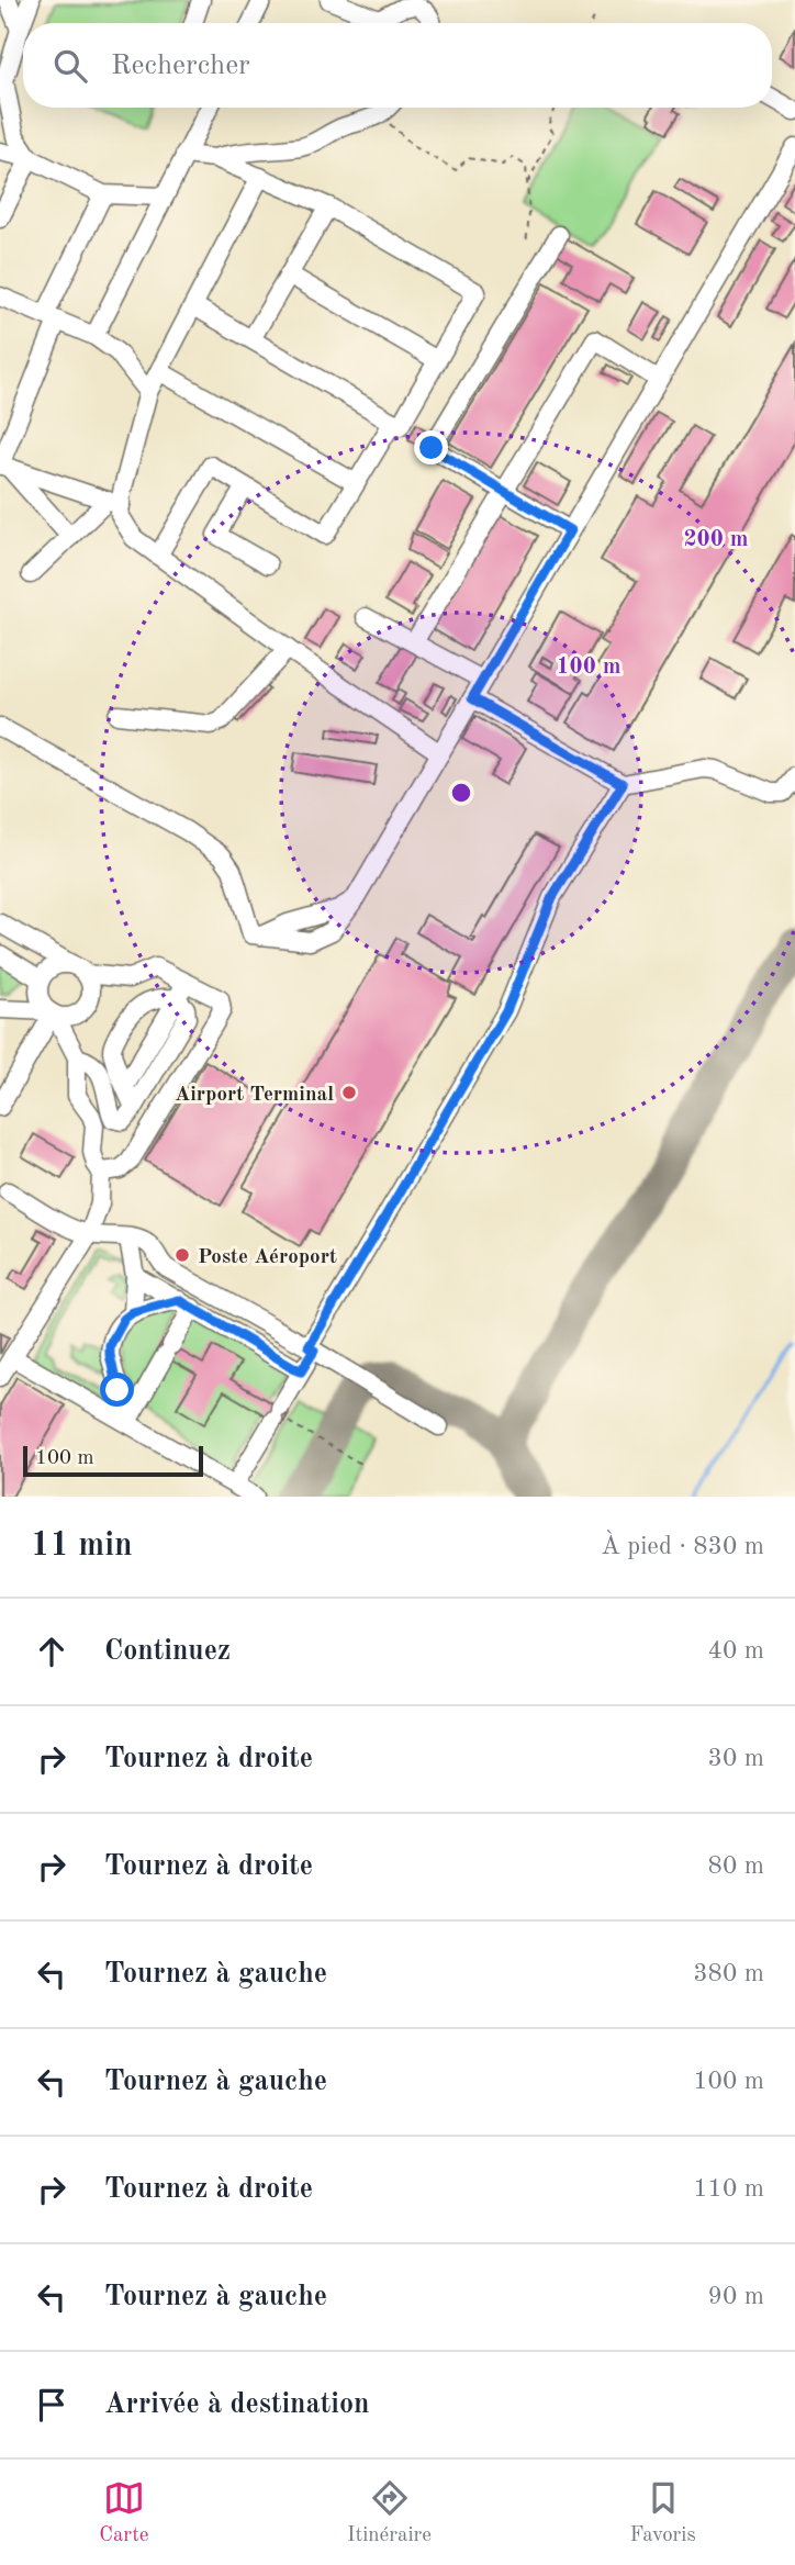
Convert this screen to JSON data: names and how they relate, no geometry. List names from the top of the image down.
{
  "places": ["Airport Terminal", "Poste Aéroport"],
  "scale_bar": "100 m",
  "page": {
    "search": "Rechercher",
    "scale": "100 m",
    "heading": ["11 min", "À pied · 830 m"],
    "list": [
      ["Continuez", "40 m"],
      ["Tournez à droite", "30 m"],
      ["Tournez à droite", "80 m"],
      ["Tournez à gauche", "380 m"],
      ["Tournez à gauche", "100 m"],
      ["Tournez à droite", "110 m"],
      ["Tournez à gauche", "90 m"],
      "Arrivée à destination"
    ],
    "nav": ["Carte", "Itinéraire", "Favoris"]
  },
  "rings": ["200 m", "100 m"]
}
